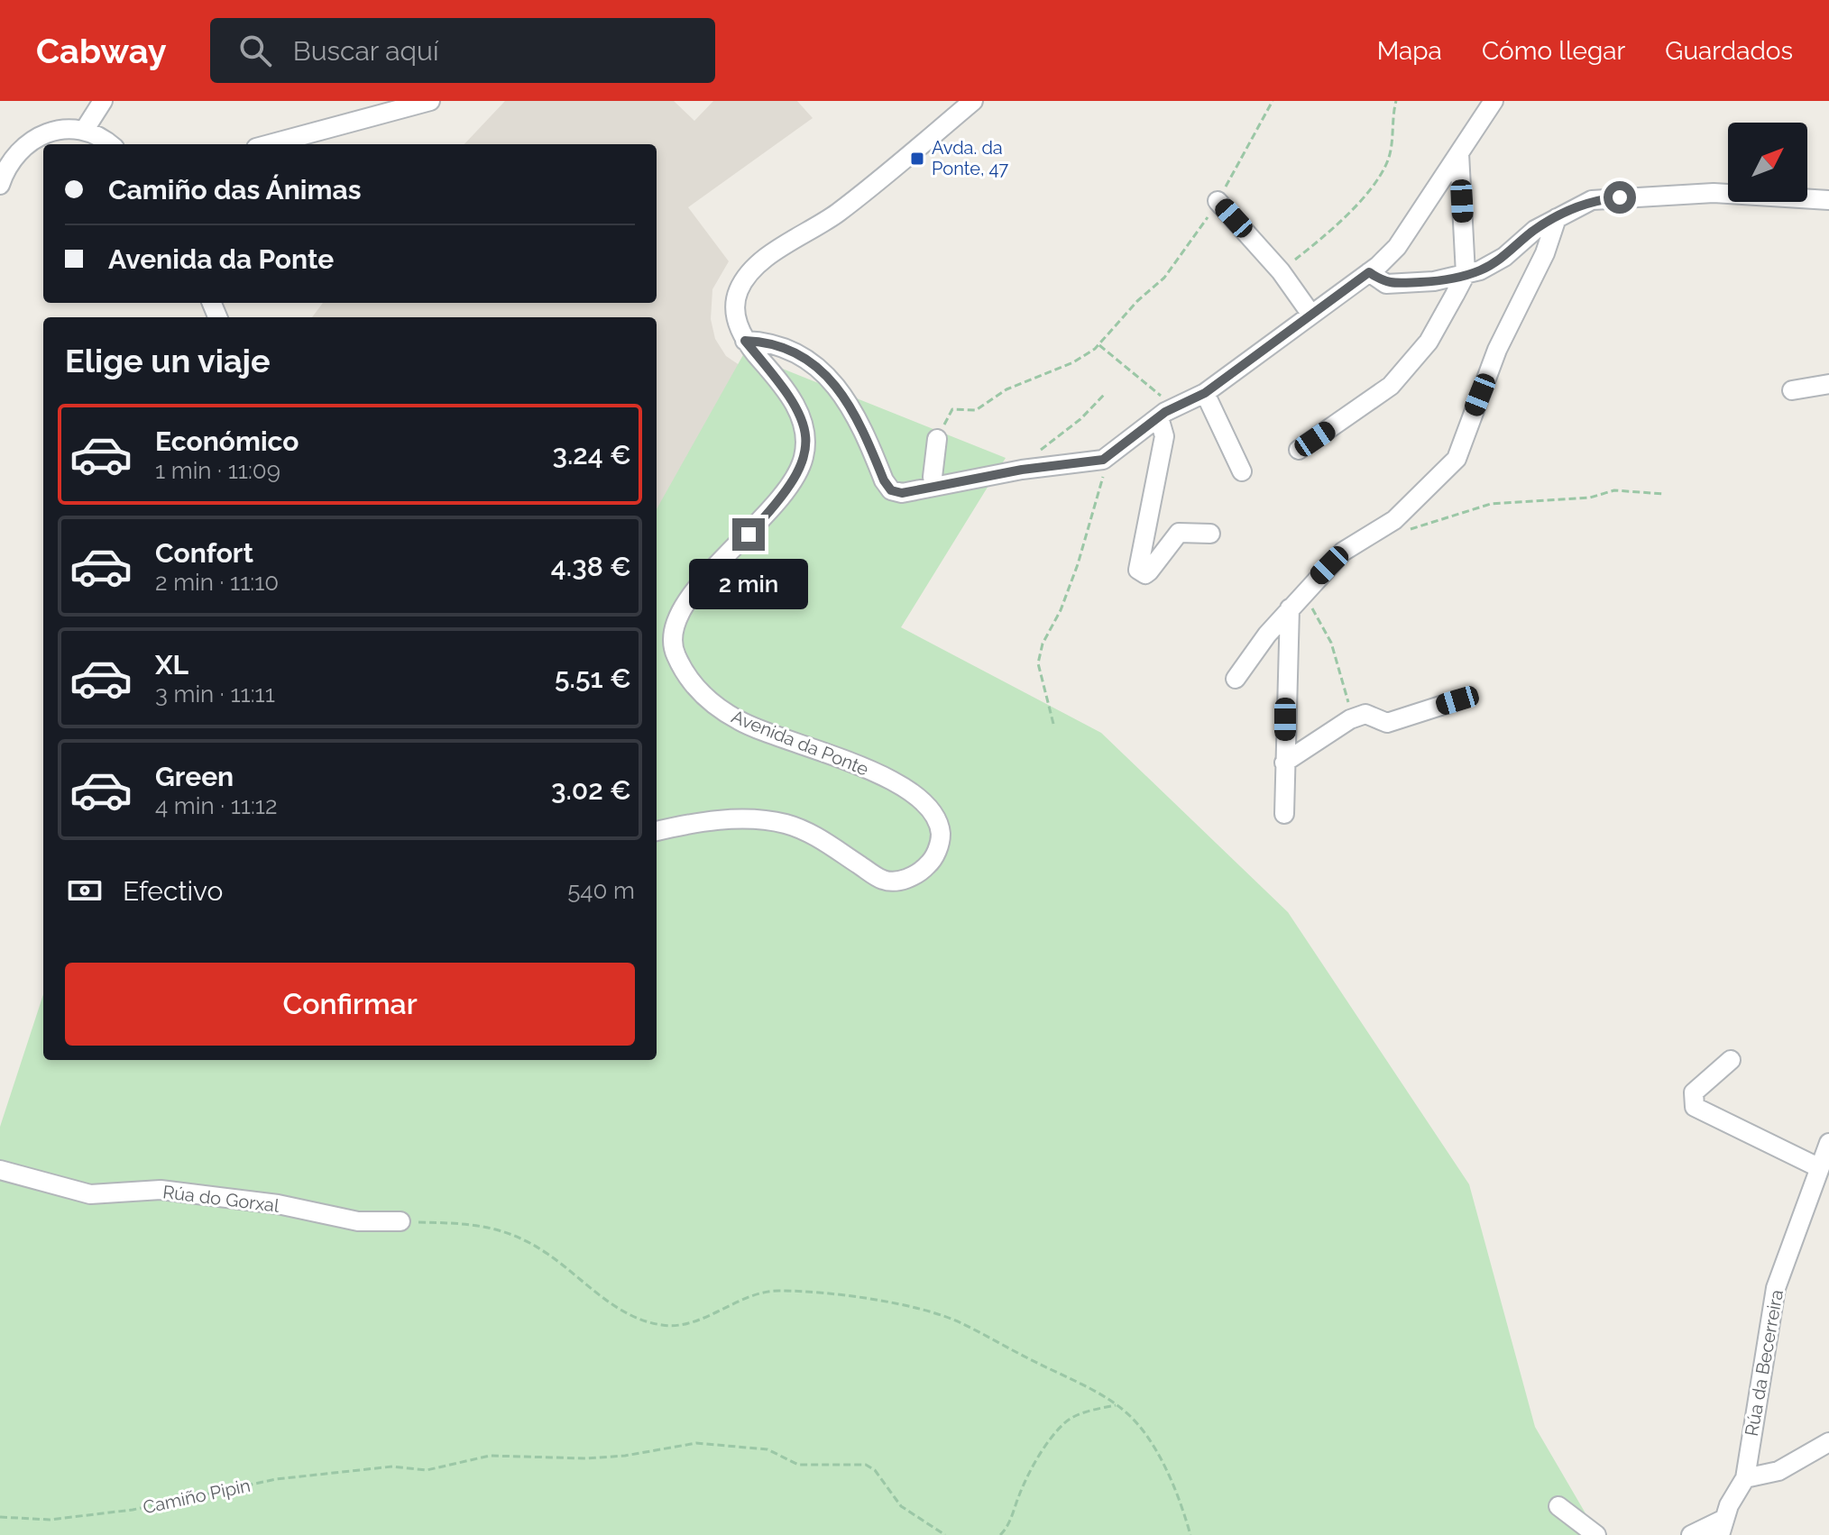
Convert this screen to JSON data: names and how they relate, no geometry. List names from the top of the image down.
{
  "streets": {
    "street": ["Avenida da Ponte", "Rúa do Gorxal", "Rúa da Becerreira"],
    "path": ["Camiño Pipin"]
  },
  "places": {
    "transit": ["Avda. da Ponte, 47"]
  },
  "north": "top right",
  "page": {
    "header": "Cabway",
    "search": "Buscar aquí",
    "nav": ["Mapa", "Cómo llegar", "Guardados"],
    "banner": ["Camiño das Ánimas", "Avenida da Ponte"],
    "heading": "Elige un viaje",
    "list": [
      {
        "name": "Económico",
        "note": "1 min · 11:09",
        "value": "3.24 €"
      },
      {
        "name": "Confort",
        "note": "2 min · 11:10",
        "value": "4.38 €"
      },
      {
        "name": "XL",
        "note": "3 min · 11:11",
        "value": "5.51 €"
      },
      {
        "name": "Green",
        "note": "4 min · 11:12",
        "value": "3.02 €"
      }
    ],
    "bubble": "2 min",
    "pay": ["Efectivo", "540 m"],
    "buttons": "Confirmar"
  }
}
